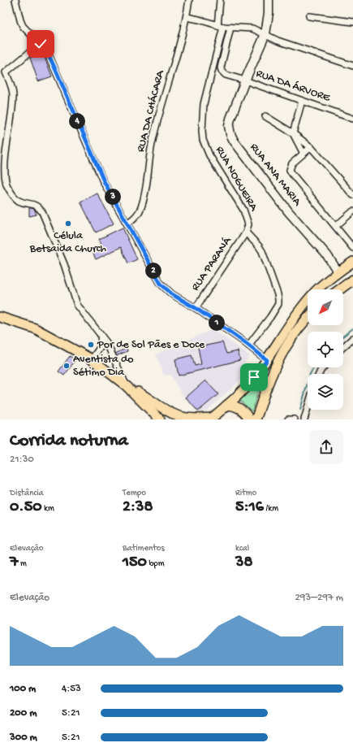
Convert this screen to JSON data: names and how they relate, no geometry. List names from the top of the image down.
{
  "streets": {
    "street": [
      "RUA DA ÁRVORE",
      "RUA DA CHÁCARA",
      "RUA ANA MARIA",
      "RUA NOGUEIRA",
      "RUA PARANÁ"
    ]
  },
  "crossings": [
    ["RUA DA ÁRVORE", "RUA ANA MARIA"],
    ["RUA NOGUEIRA", "RUA PARANÁ"]
  ],
  "places": ["Célula Betsaida Church", "Por de Sol Pães e Doce", "Aventista do Sétimo Dia"],
  "north": "bottom left",
  "page": {
    "pins": [
      "4",
      "3",
      "2",
      "1"
    ],
    "heading": ["Corrida noturna", "21:30"],
    "stats": [
      ["Distância", "0.50 km"],
      ["Tempo", "2:38"],
      ["Ritmo", "5:16 /km"],
      ["Elevação", "7 m"],
      ["Batimentos", "150 bpm"],
      ["kcal", "38"]
    ],
    "chart": ["Elevação", "293–297 m"],
    "list": [
      {
        "name": "100 m",
        "note": "4:53"
      },
      {
        "name": "200 m",
        "note": "5:21"
      },
      {
        "name": "300 m",
        "note": "5:21"
      }
    ]
  }
}
